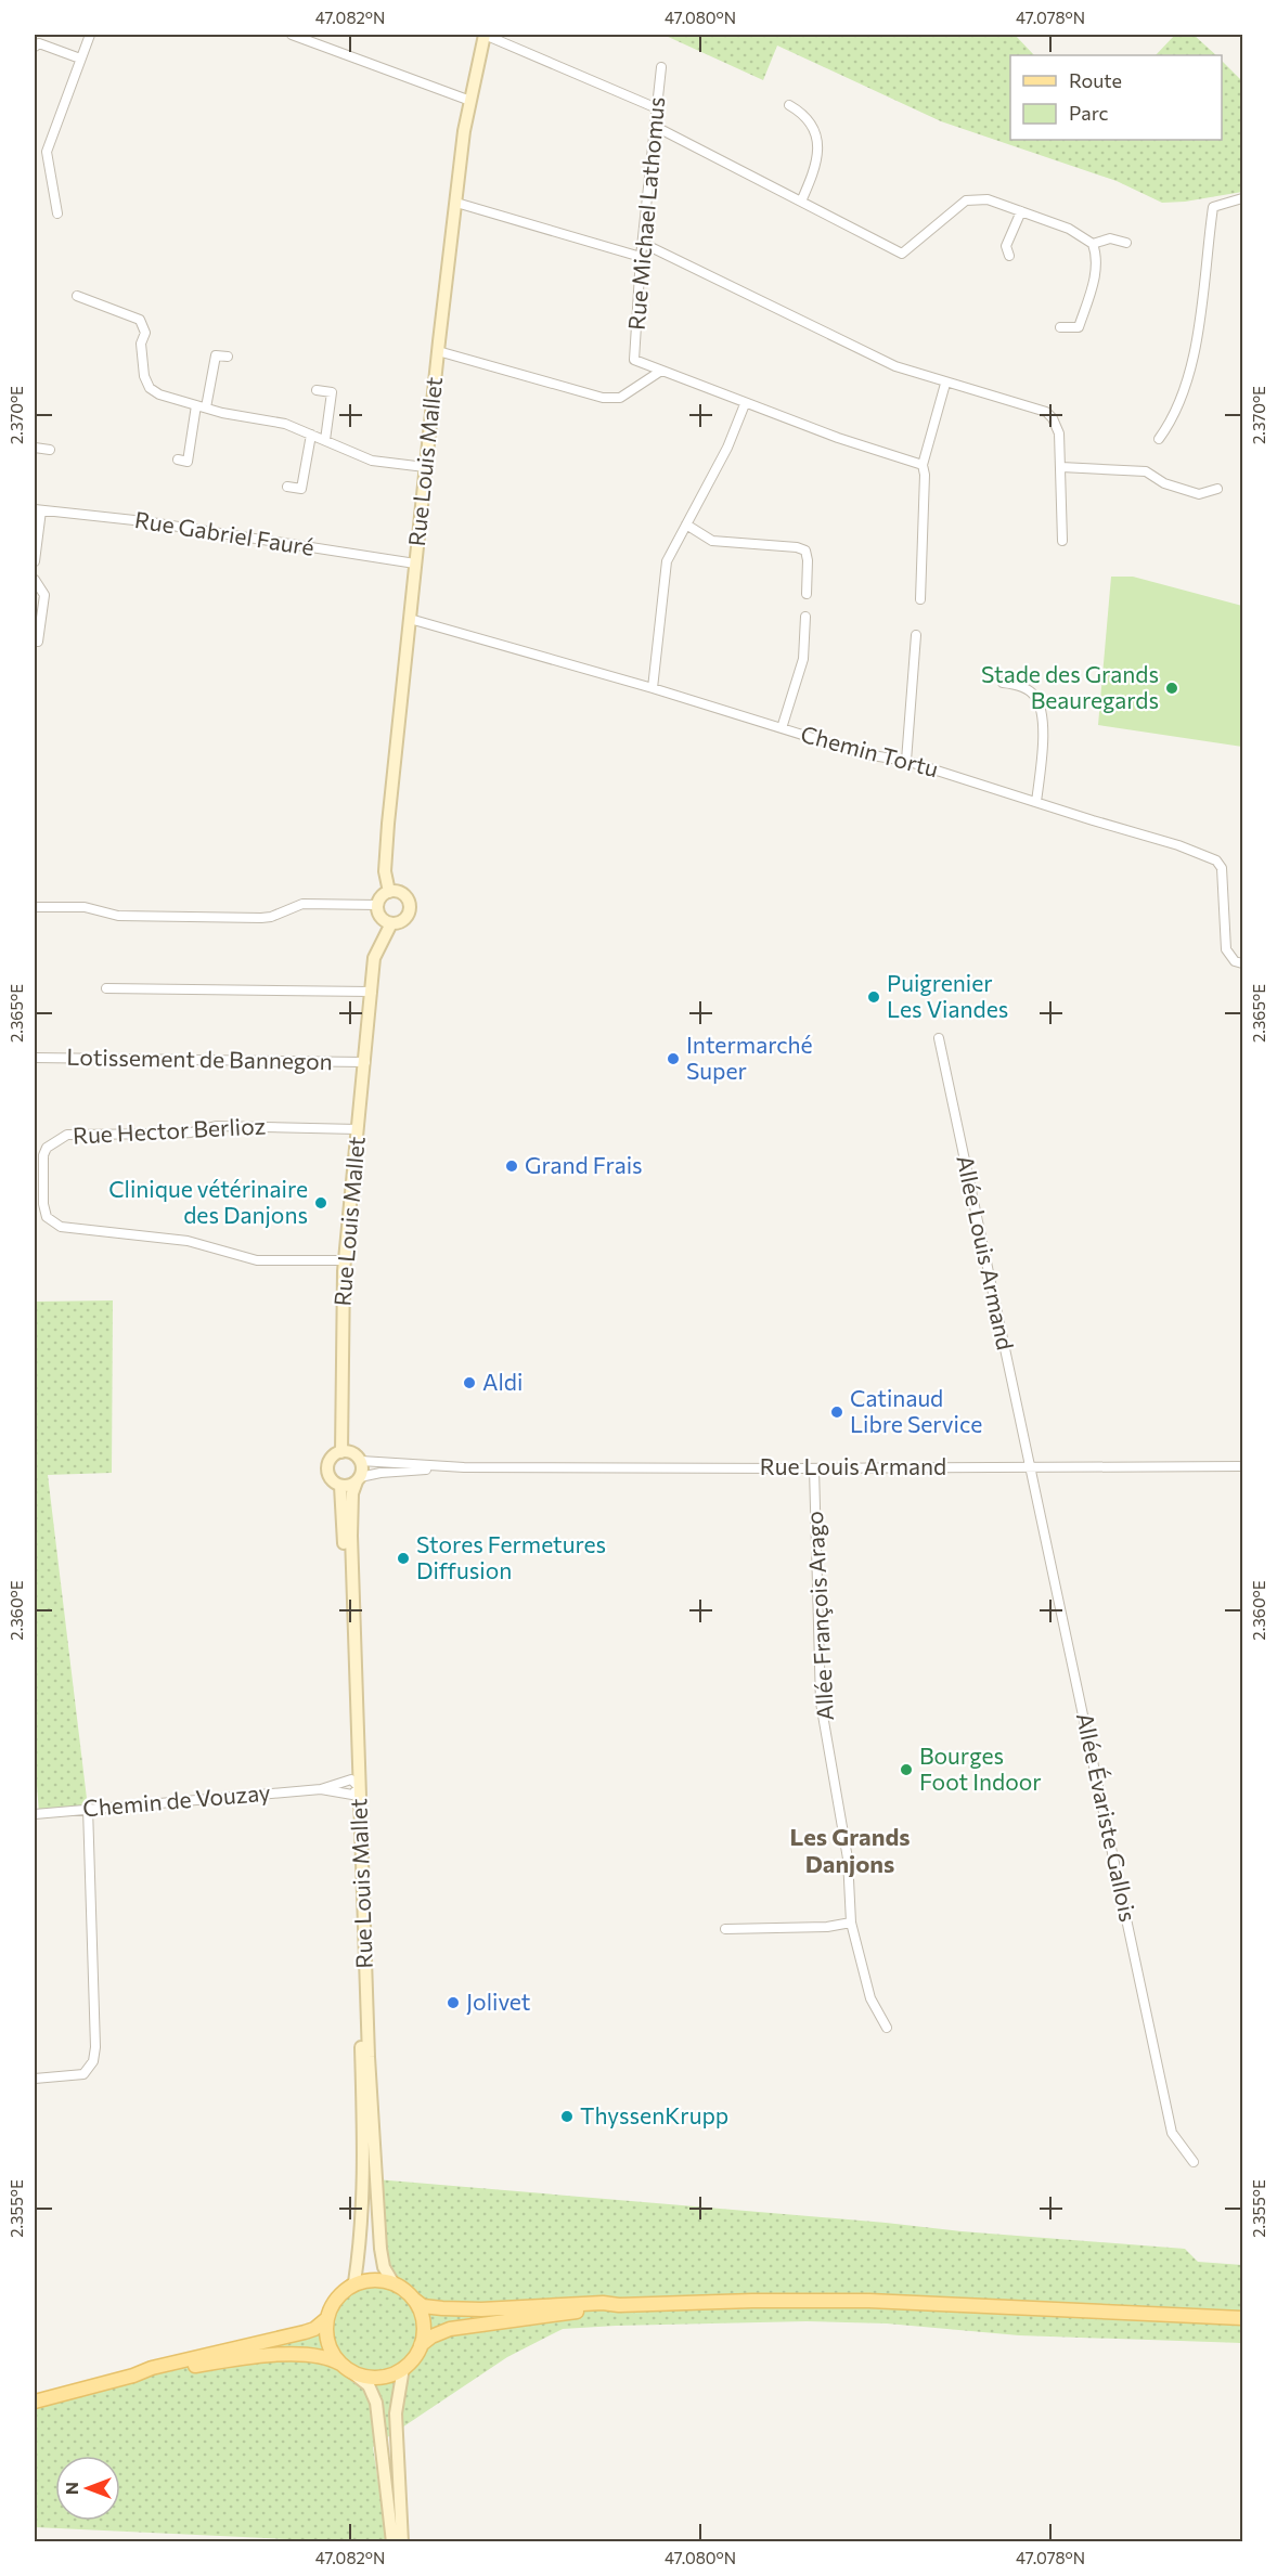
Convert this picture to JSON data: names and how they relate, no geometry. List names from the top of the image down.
{
  "streets": {
    "main road": ["Rue Louis Mallet"],
    "street": [
      "Rue Michael Lathomus",
      "Rue Gabriel Fauré",
      "Chemin Tortu",
      "Lotissement de Bannegon",
      "Rue Hector Berlioz",
      "Allée Louis Armand",
      "Rue Louis Armand",
      "Allée François Arago",
      "Chemin de Vouzay",
      "Allée Évariste Gallois"
    ]
  },
  "crossings": [
    ["Rue Louis Mallet", "Rue Gabriel Fauré"],
    ["Rue Louis Mallet", "Chemin Tortu"],
    ["Rue Louis Mallet", "Lotissement de Bannegon"],
    ["Rue Louis Mallet", "Rue Hector Berlioz"],
    ["Rue Louis Mallet", "Rue Louis Armand"],
    ["Rue Louis Mallet", "Chemin de Vouzay"],
    ["Allée Louis Armand", "Rue Louis Armand"],
    ["Allée Louis Armand", "Allée Évariste Gallois"],
    ["Rue Louis Armand", "Allée François Arago"],
    ["Rue Louis Armand", "Allée Évariste Gallois"]
  ],
  "districts": ["Les Grands Danjons"],
  "places": [
    "Stade des Grands Beauregards",
    "Puigrenier Les Viandes",
    "Intermarché Super",
    "Grand Frais",
    "Clinique vétérinaire des Danjons",
    "Aldi",
    "Catinaud Libre Service",
    "Stores Fermetures Diffusion",
    "Bourges Foot Indoor",
    "Jolivet",
    "ThyssenKrupp"
  ],
  "legend": ["Route", "Parc"],
  "north": "left",
  "coordinates": [
    "47.082°N",
    "47.080°N",
    "47.078°N",
    "2.370°E",
    "2.365°E",
    "2.360°E",
    "2.355°E"
  ]
}
